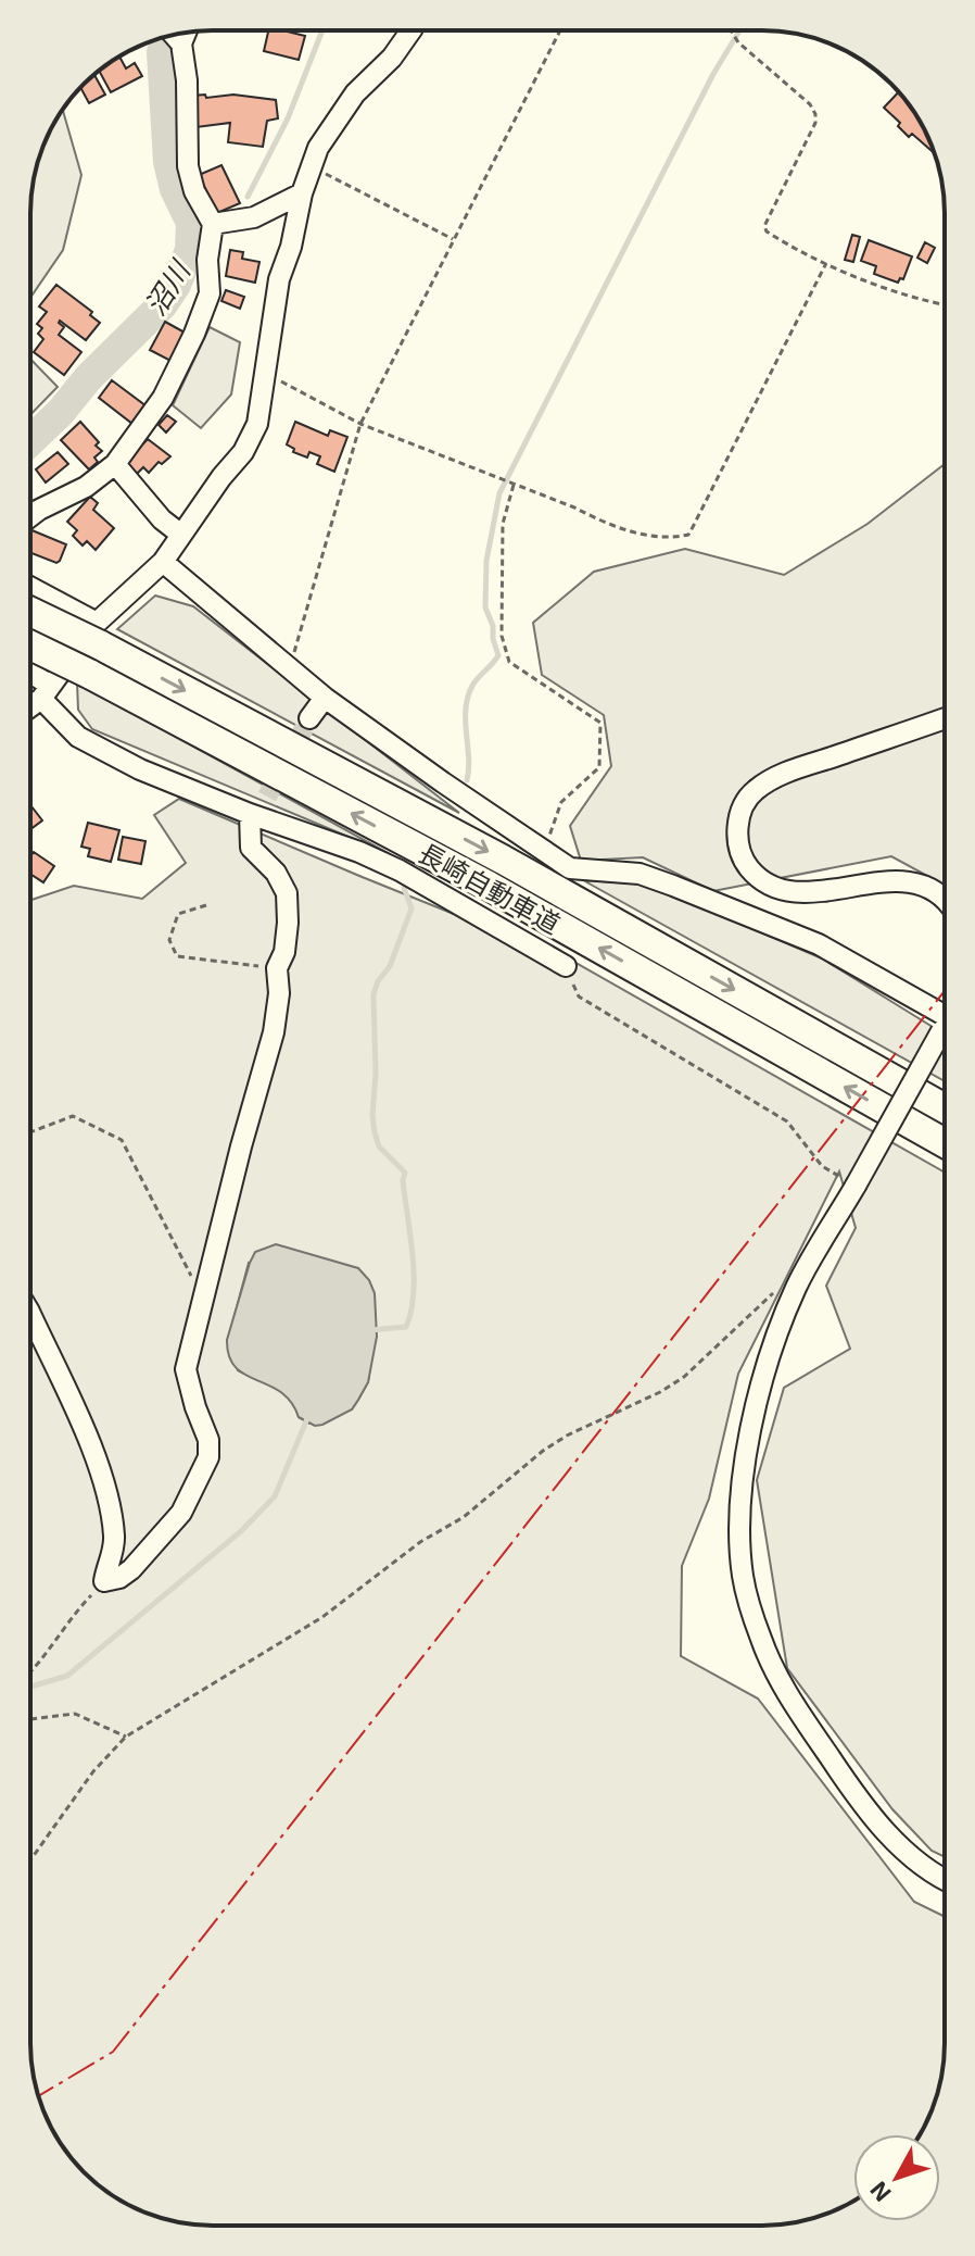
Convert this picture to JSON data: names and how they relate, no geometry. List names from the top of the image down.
{
  "streets": {
    "highway": ["長崎自動車道"]
  },
  "water": ["沼川"],
  "north": "bottom left"
}
